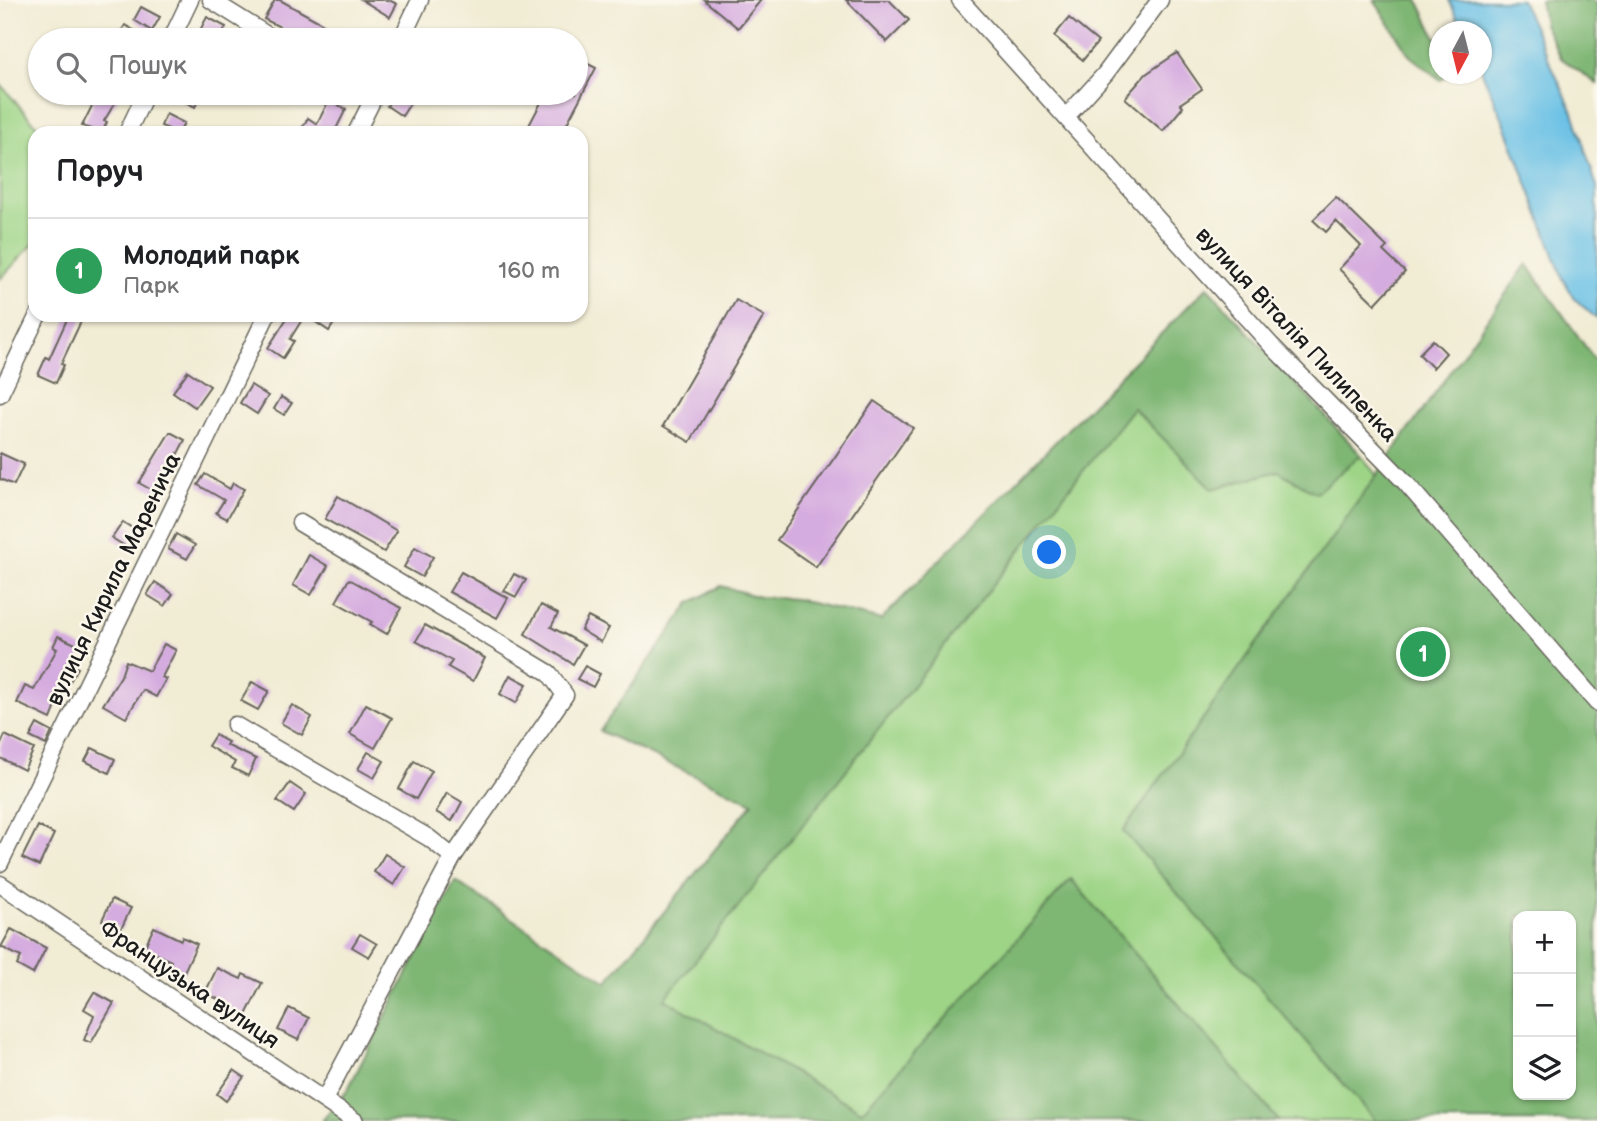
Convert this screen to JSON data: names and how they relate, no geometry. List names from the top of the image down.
{
  "streets": {
    "street": ["вулиця Віталія Пилипенка", "вулиця Кирила Маренича", "Французька вулиця"]
  },
  "north": "bottom",
  "page": {
    "search": "Пошук",
    "heading": "Поруч",
    "list": [
      {
        "mark": "1",
        "name": "Молодий парк",
        "note": "Парк",
        "value": "160 m"
      }
    ],
    "pins": "1",
    "map_buttons": ["+", "−"]
  }
}
